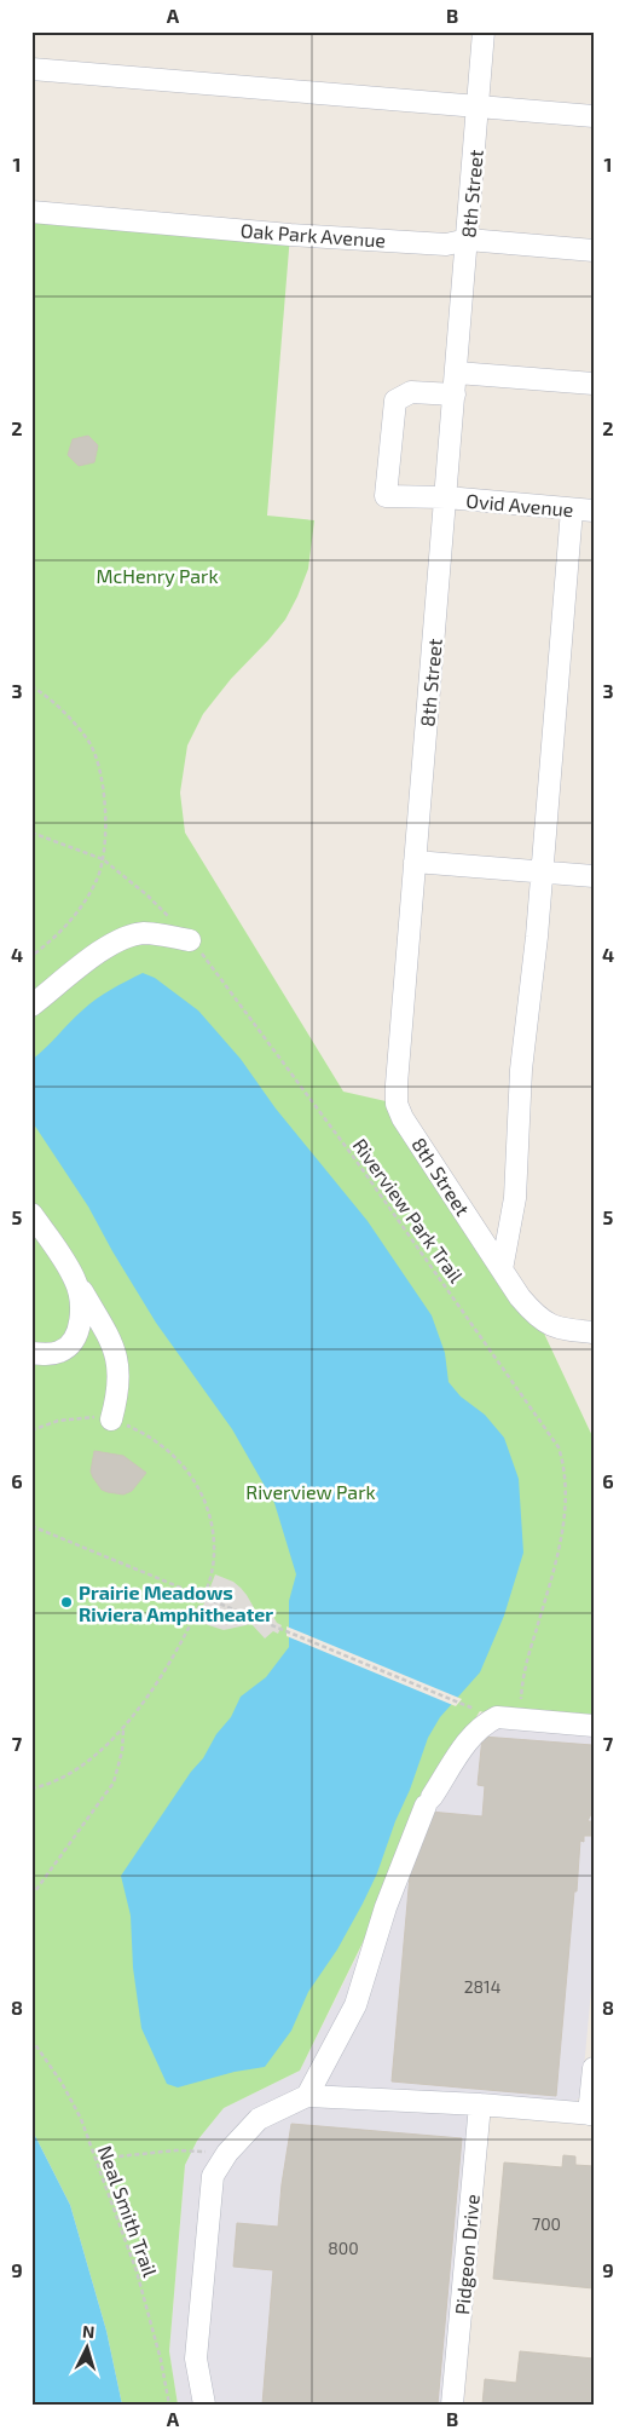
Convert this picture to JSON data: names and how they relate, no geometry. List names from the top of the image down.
{
  "streets": {
    "street": [
      "8th Street",
      "Oak Park Avenue",
      "Ovid Avenue",
      "Pidgeon Drive"
    ],
    "path": ["Riverview Park Trail", "Neal Smith Trail"]
  },
  "crossings": [
    ["8th Street", "Oak Park Avenue"],
    ["8th Street", "Ovid Avenue"]
  ],
  "parks": ["McHenry Park", "Riverview Park"],
  "places": ["Prairie Meadows Riviera Amphitheater"],
  "house_numbers": ["2814", "700", "800"],
  "north": "top",
  "grid": {
    "columns": ["A", "B"],
    "rows": [
      "1",
      "2",
      "3",
      "4",
      "5",
      "6",
      "7",
      "8",
      "9"
    ]
  }
}
